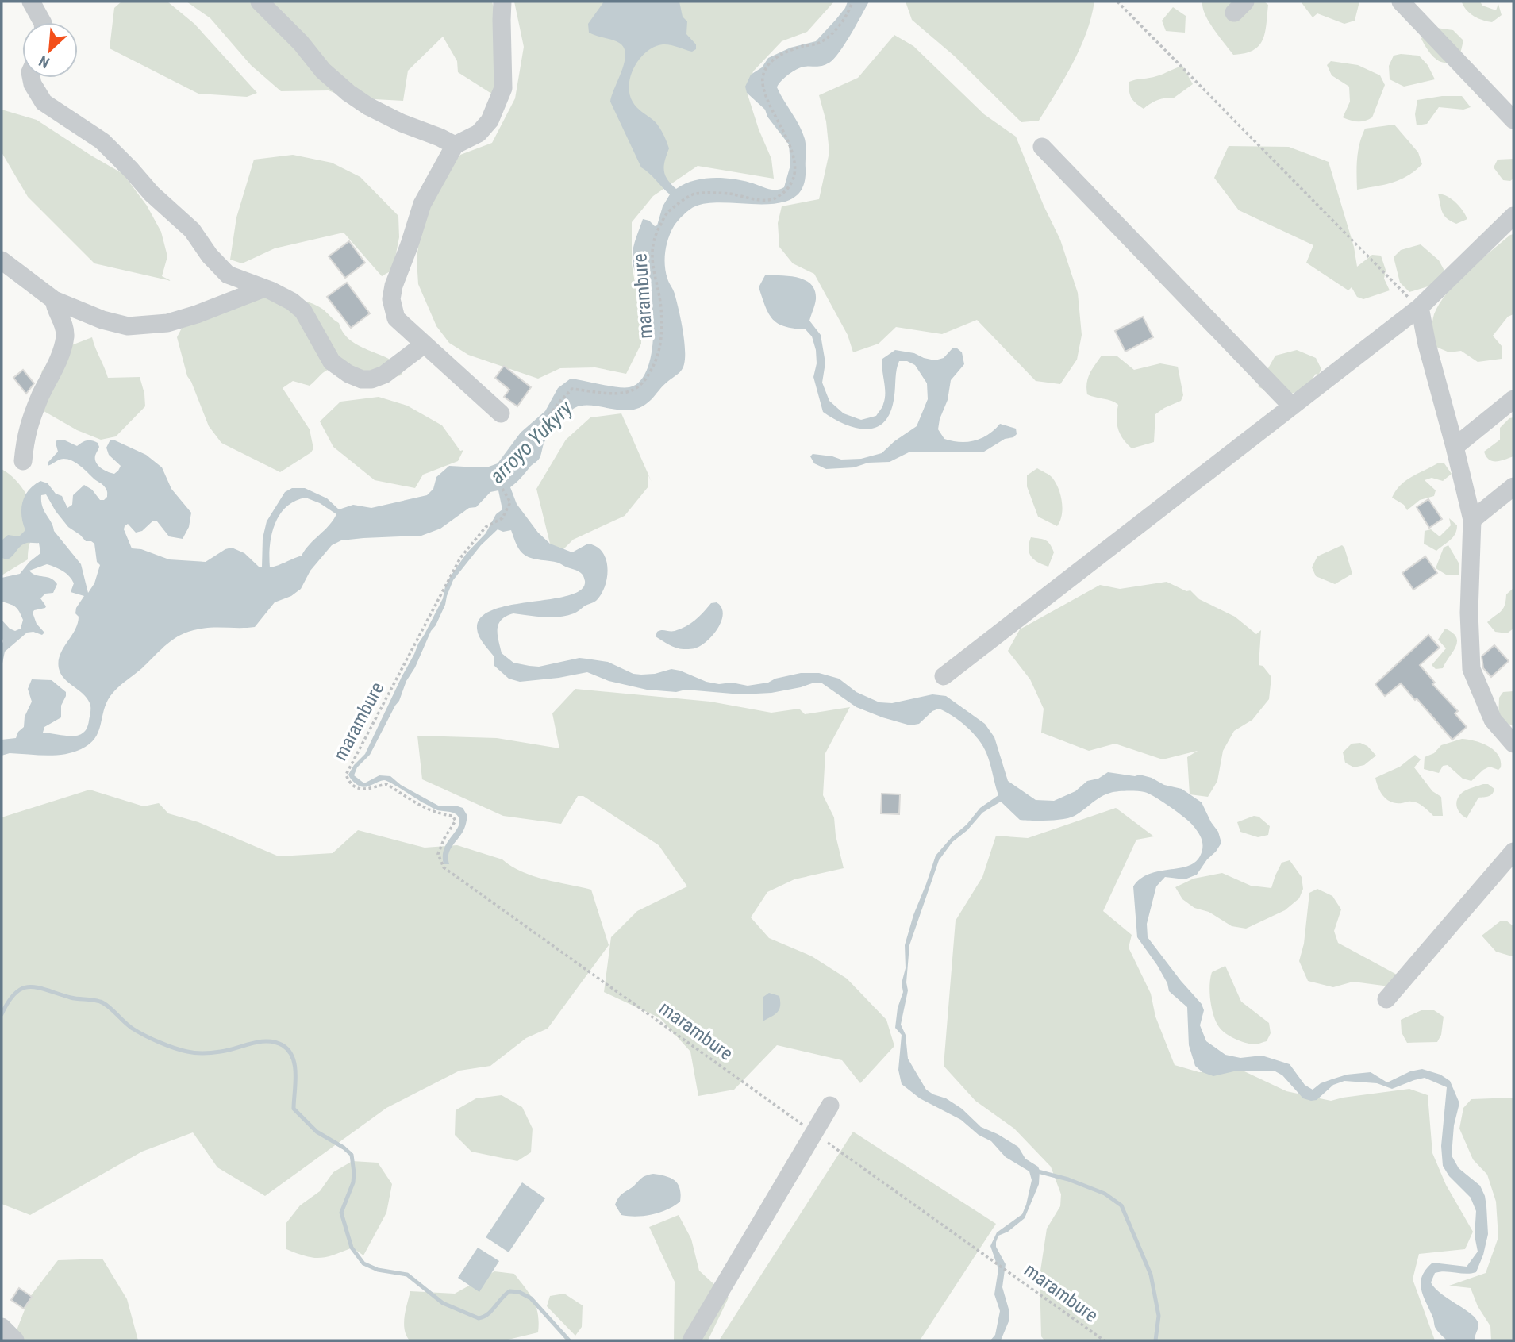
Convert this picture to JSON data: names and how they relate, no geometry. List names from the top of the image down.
{
  "streets": {
    "path": ["marambure"]
  },
  "water": ["arroyo Yukyry"],
  "north": "bottom left"
}
